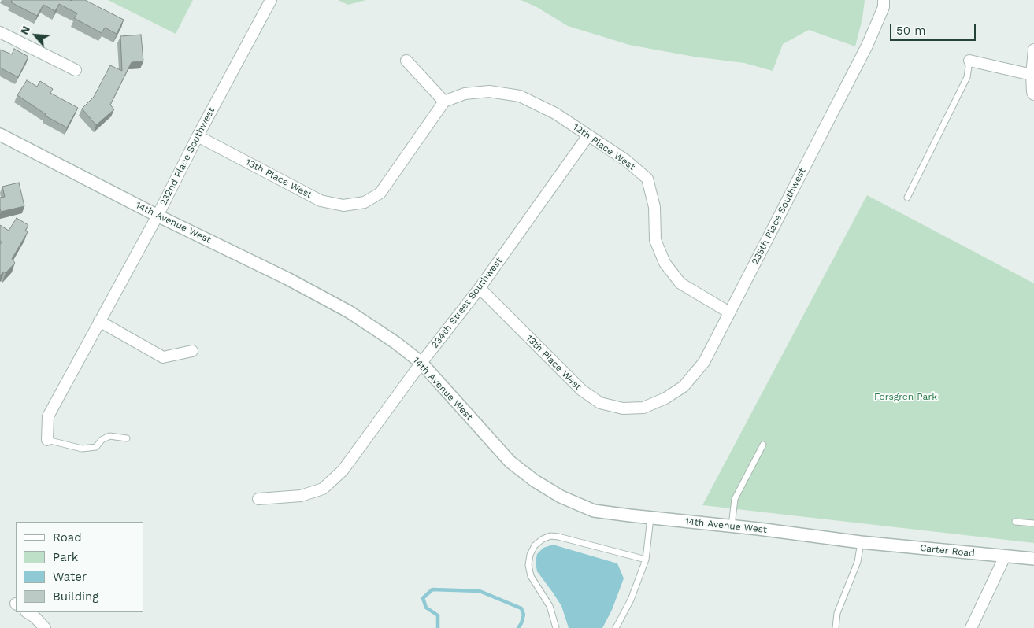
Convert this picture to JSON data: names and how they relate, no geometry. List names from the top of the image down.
{
  "streets": {
    "street": [
      "12th Place West",
      "232nd Place Southwest",
      "13th Place West",
      "235th Place Southwest",
      "14th Avenue West",
      "234th Street Southwest",
      "Carter Road"
    ]
  },
  "crossings": [
    ["12th Place West", "13th Place West"],
    ["12th Place West", "235th Place Southwest"],
    ["12th Place West", "234th Street Southwest"],
    ["232nd Place Southwest", "13th Place West"],
    ["232nd Place Southwest", "14th Avenue West"],
    ["13th Place West", "235th Place Southwest"],
    ["13th Place West", "234th Street Southwest"],
    ["14th Avenue West", "234th Street Southwest"],
    ["14th Avenue West", "Carter Road"]
  ],
  "parks": ["Forsgren Park"],
  "legend": [
    "Road",
    "Park",
    "Water",
    "Building"
  ],
  "scale_bar": "50 m",
  "north": "top left"
}
